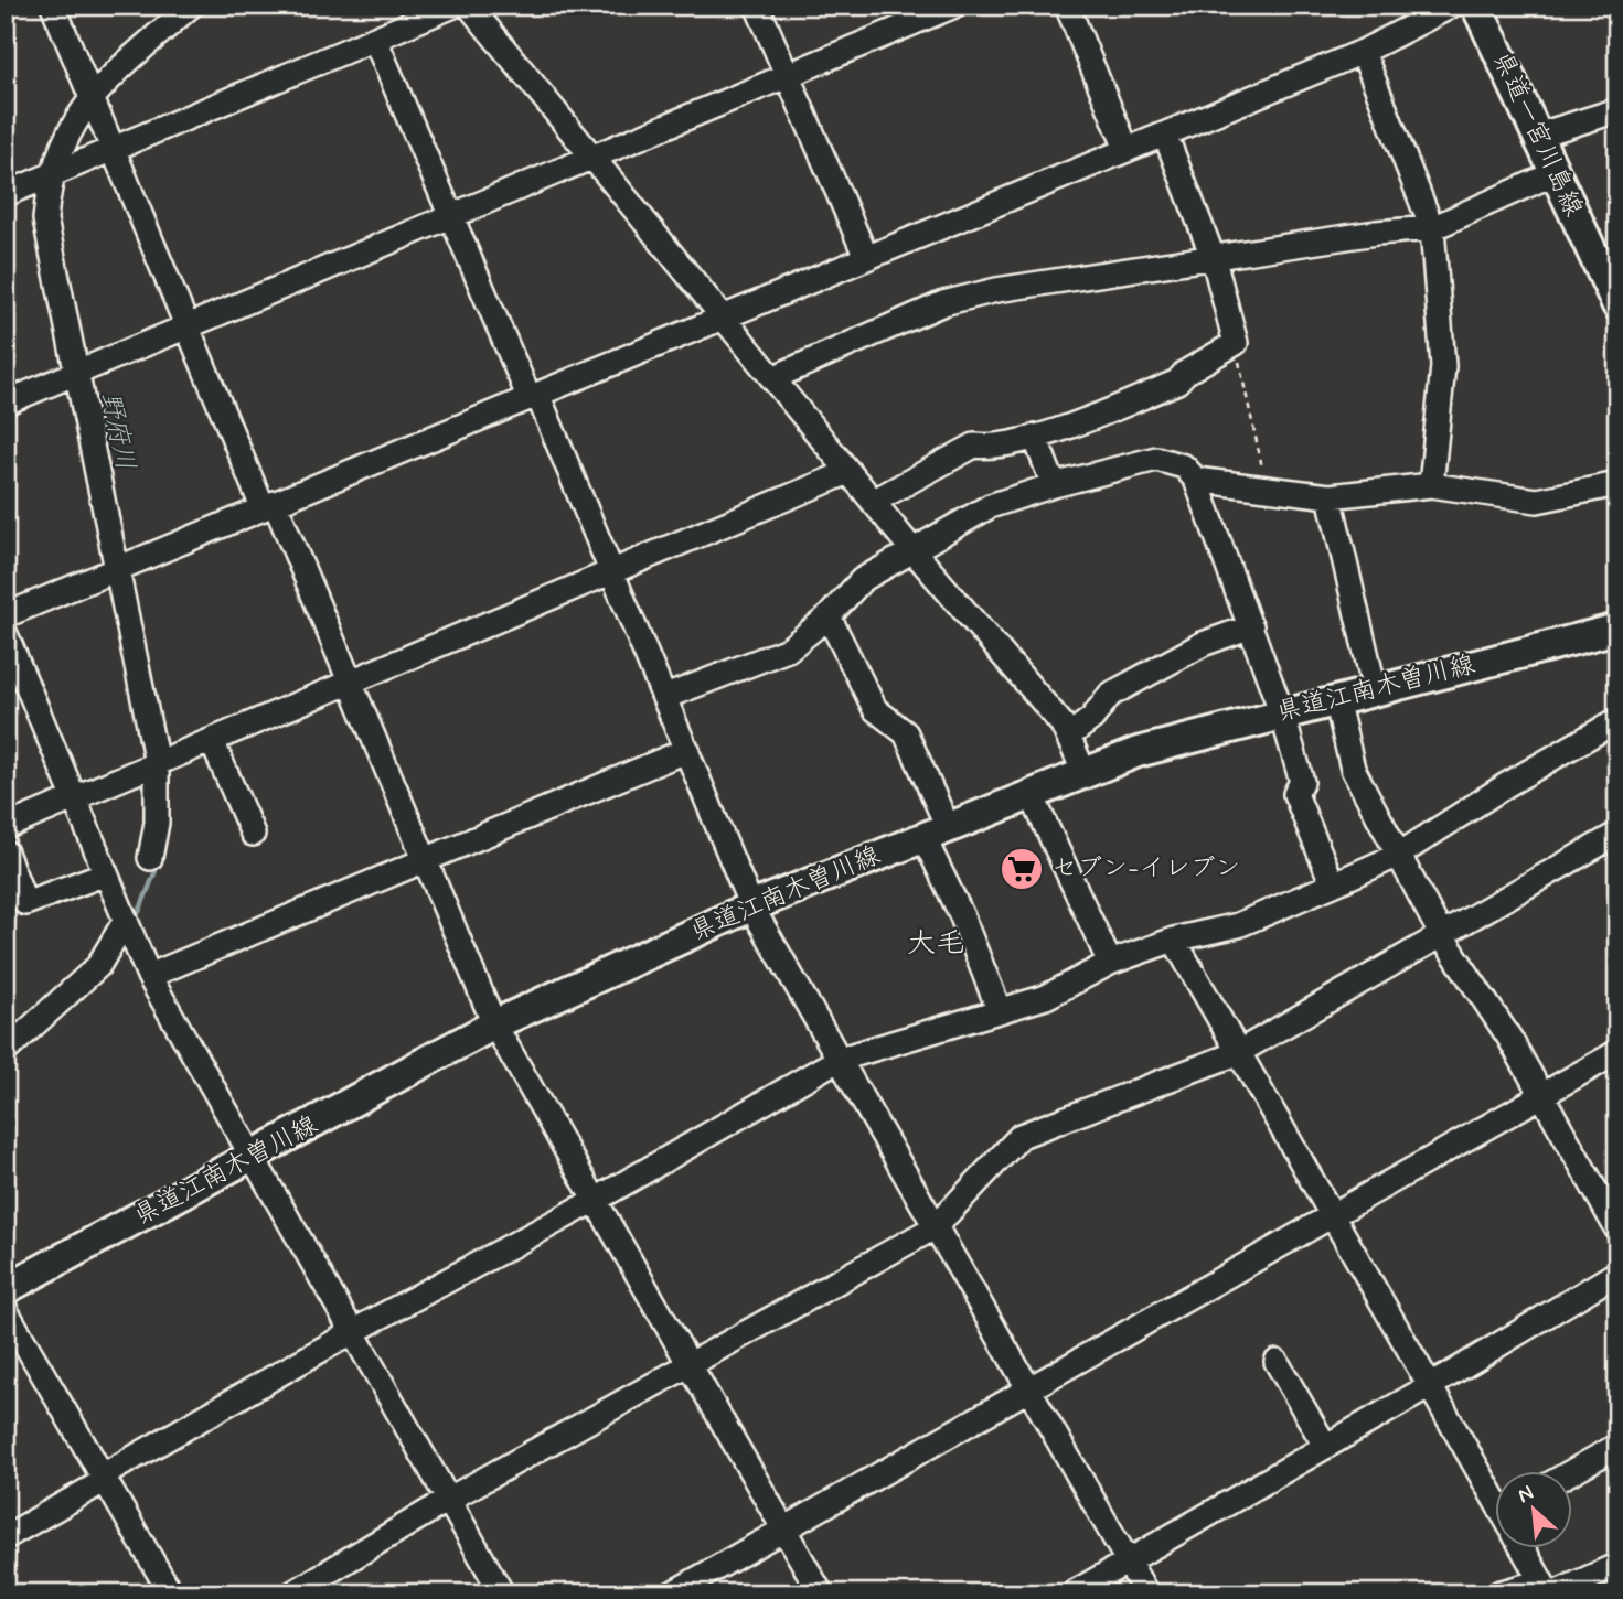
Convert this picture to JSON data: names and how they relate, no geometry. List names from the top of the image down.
{
  "streets": {
    "main road": ["県道一宮川島線", "県道江南木曽川線"]
  },
  "districts": ["大毛"],
  "water": ["野府川"],
  "places": {
    "supermarket": ["セブン-イレブン"]
  },
  "north": "top left"
}
